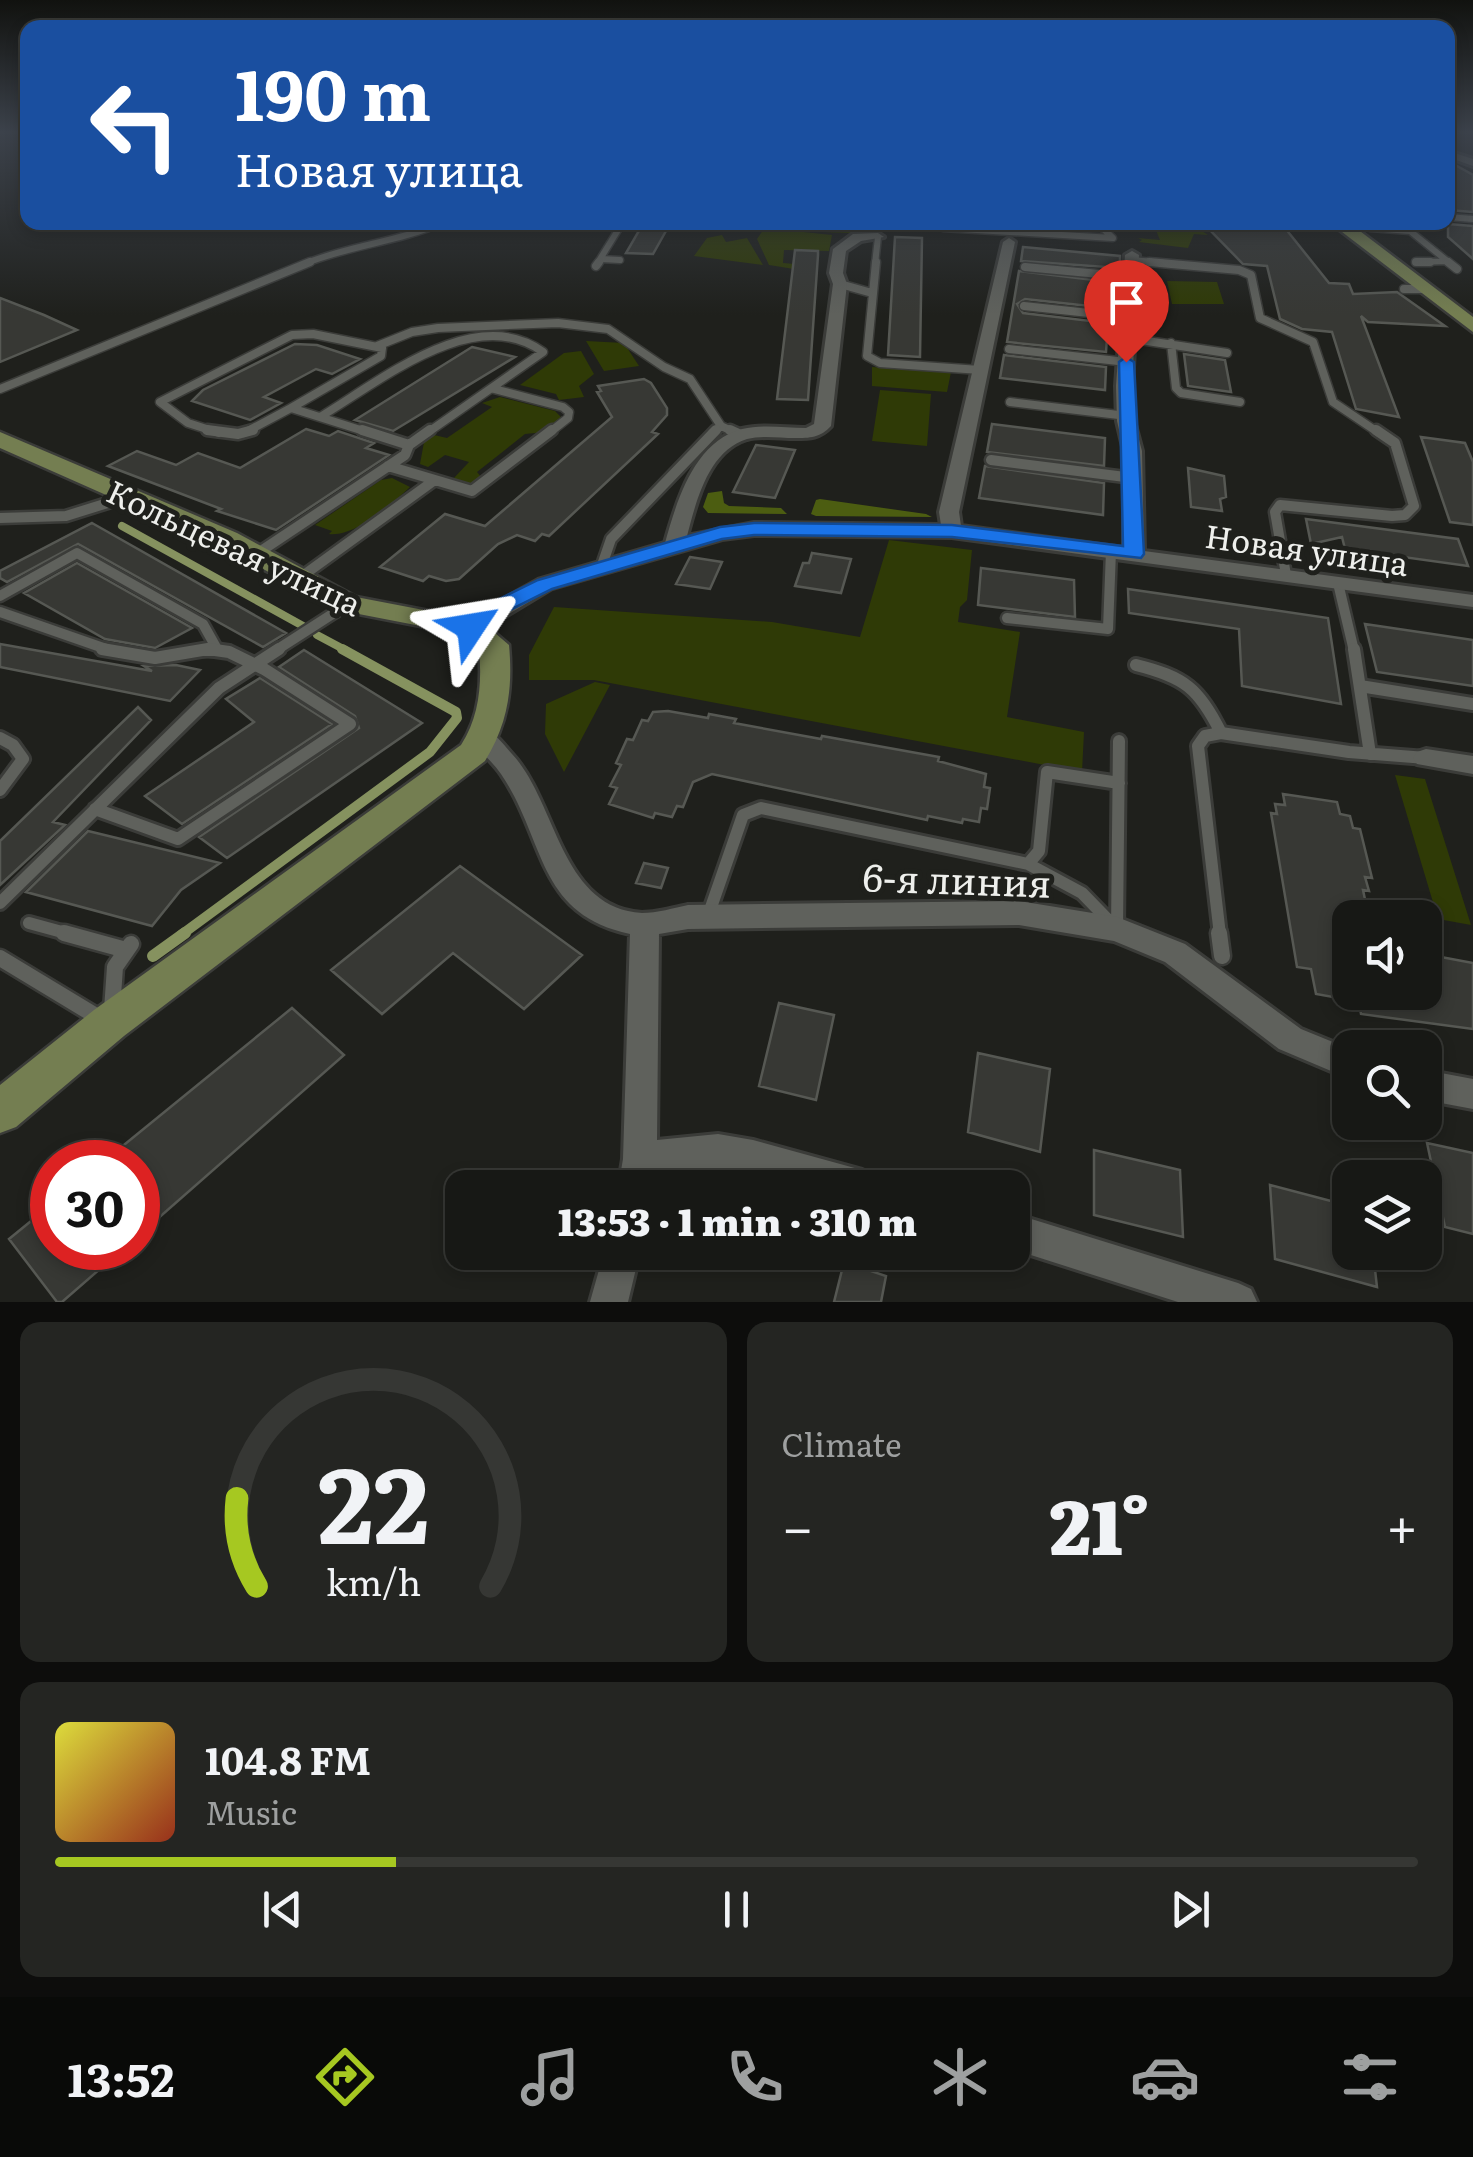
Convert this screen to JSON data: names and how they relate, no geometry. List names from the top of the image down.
{
  "streets": {
    "street": ["Кольцевая улица", "Новая улица", "6-я линия"]
  },
  "crossings": [
    ["Кольцевая улица", "Новая улица"]
  ],
  "page": {
    "turn": ["190 m", "Новая улица"],
    "limit": "30",
    "trip": "13:53 · 1 min · 310 m",
    "tile": "Climate",
    "heat": ["−", "21°", "+"],
    "song": ["104.8 FM", "Music"],
    "tabs": "13:52",
    "gauge": ["22", "km/h"]
  }
}
